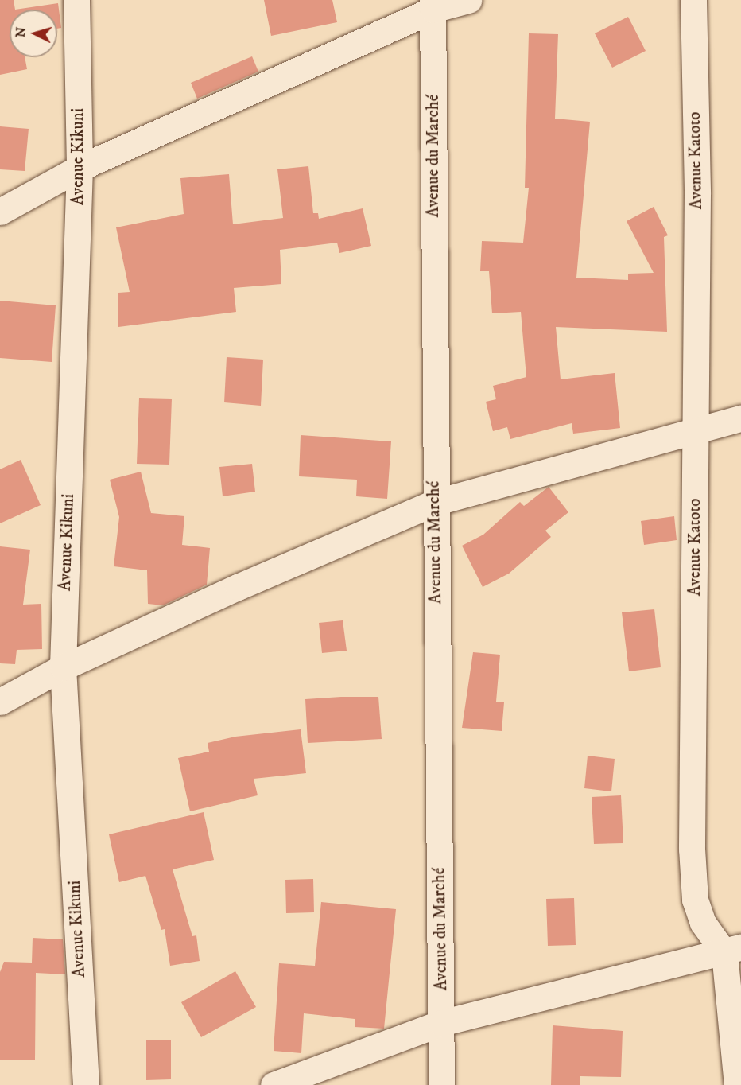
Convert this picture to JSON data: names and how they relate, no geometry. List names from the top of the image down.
{
  "streets": {
    "street": ["Avenue du Marché", "Avenue Kikuni", "Avenue Katoto"]
  },
  "north": "left"
}
